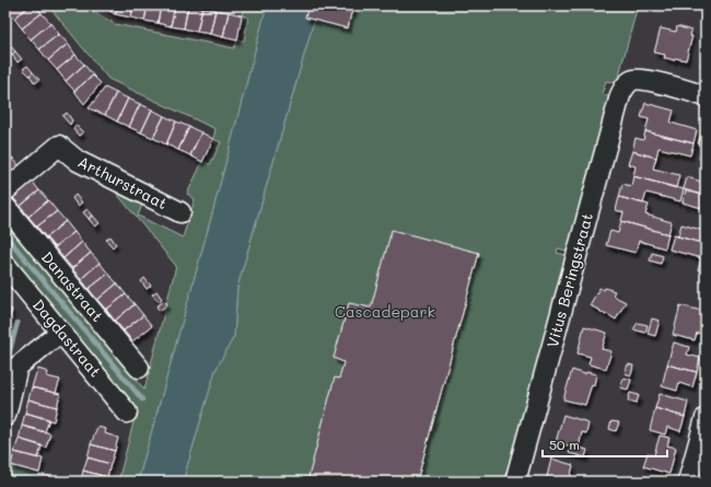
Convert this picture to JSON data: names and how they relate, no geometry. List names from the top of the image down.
{
  "streets": {
    "street": [
      "Arthurstraat",
      "Vitus Beringstraat",
      "Danastraat",
      "Dagdastraat"
    ]
  },
  "parks": ["Cascadepark"],
  "scale_bar": "50 m"
}
